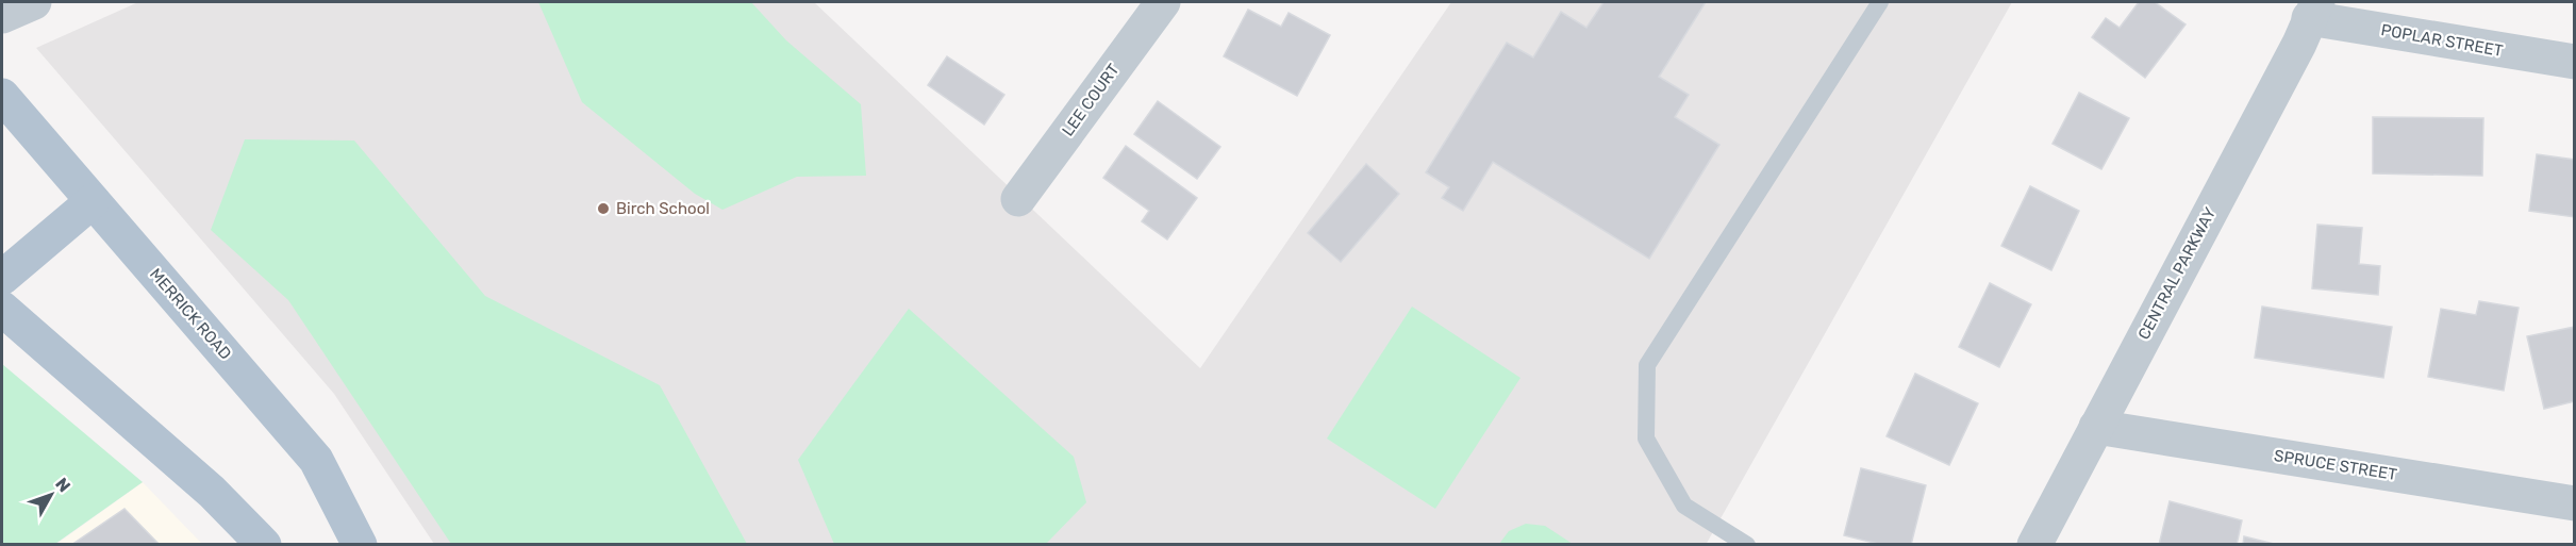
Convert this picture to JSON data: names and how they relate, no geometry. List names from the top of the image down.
{
  "streets": {
    "main road": ["MERRICK ROAD"],
    "street": [
      "POPLAR STREET",
      "LEE COURT",
      "CENTRAL PARKWAY",
      "SPRUCE STREET"
    ]
  },
  "crossings": [
    ["POPLAR STREET", "CENTRAL PARKWAY"],
    ["CENTRAL PARKWAY", "SPRUCE STREET"]
  ],
  "places": ["Birch School"],
  "north": "top right"
}
